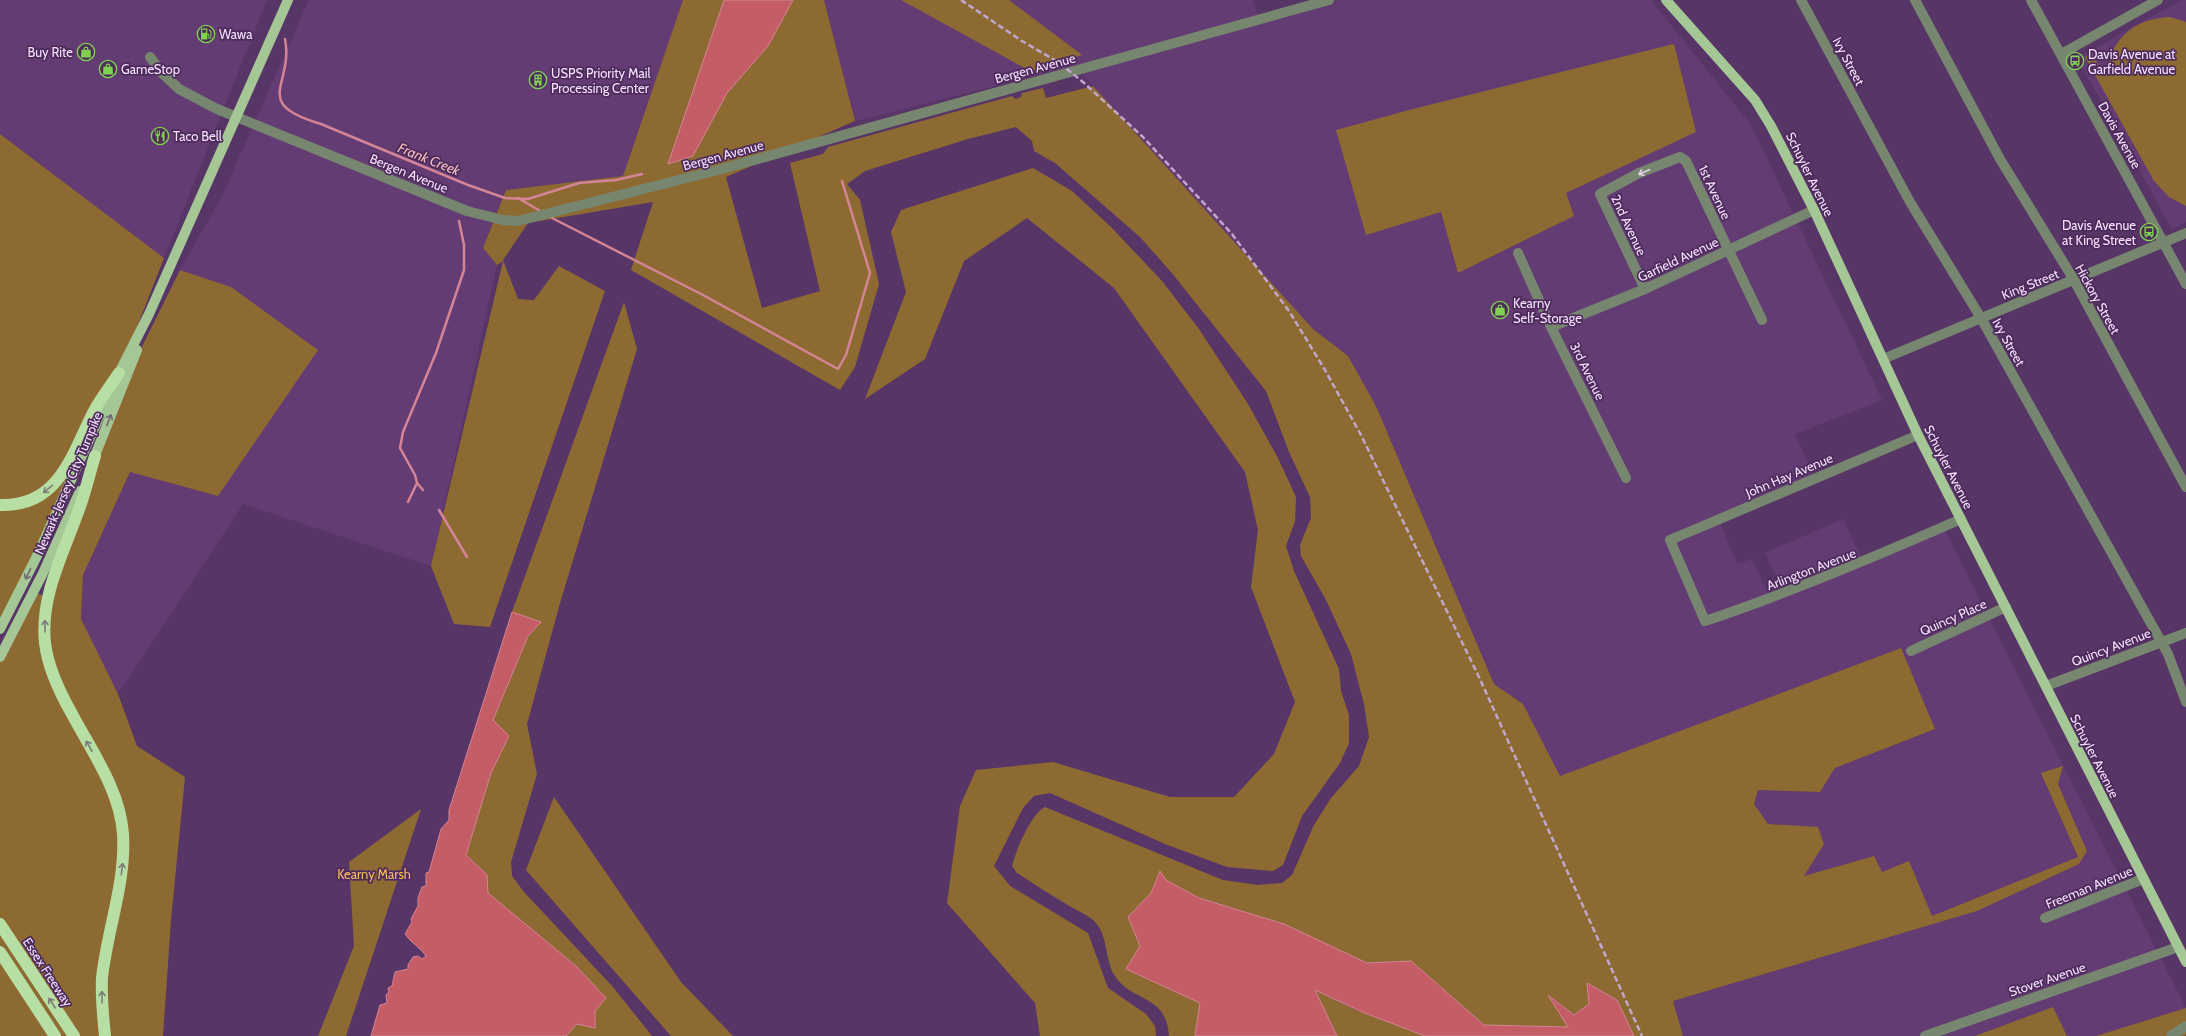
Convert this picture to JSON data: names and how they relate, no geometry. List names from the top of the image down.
{
  "streets": {
    "highway": ["Essex Freeway"],
    "main road": ["Schuyler Avenue", "Newark-Jersey City Turnpike"],
    "street": [
      "Ivy Street",
      "Bergen Avenue",
      "Davis Avenue",
      "1st Avenue",
      "2nd Avenue",
      "Garfield Avenue",
      "King Street",
      "Hickory Street",
      "3rd Avenue",
      "John Hay Avenue",
      "Arlington Avenue",
      "Quincy Place",
      "Quincy Avenue",
      "Freeman Avenue",
      "Stover Avenue"
    ]
  },
  "crossings": [
    ["Ivy Street", "King Street"],
    ["Ivy Street", "Quincy Avenue"],
    ["Bergen Avenue", "Newark-Jersey City Turnpike"],
    ["Davis Avenue", "King Street"],
    ["Schuyler Avenue", "Garfield Avenue"],
    ["Schuyler Avenue", "King Street"],
    ["Schuyler Avenue", "John Hay Avenue"],
    ["Schuyler Avenue", "Arlington Avenue"],
    ["Schuyler Avenue", "Quincy Place"],
    ["Schuyler Avenue", "Quincy Avenue"],
    ["Schuyler Avenue", "Freeman Avenue"],
    ["Schuyler Avenue", "Stover Avenue"],
    ["1st Avenue", "2nd Avenue"],
    ["1st Avenue", "Garfield Avenue"],
    ["2nd Avenue", "Garfield Avenue"],
    ["Garfield Avenue", "3rd Avenue"],
    ["King Street", "Hickory Street"],
    ["John Hay Avenue", "Arlington Avenue"]
  ],
  "water": ["Frank Creek"],
  "parks": ["Kearny Marsh"],
  "places": {
    "fuel station": ["Wawa"],
    "shop": ["Buy Rite", "GameStop", "Kearny Self-Storage"],
    "bus stop": ["Davis Avenue at Garfield Avenue", "Davis Avenue at King Street"],
    "building": ["USPS Priority Mail Processing Center"],
    "restaurant": ["Taco Bell"]
  }
}
